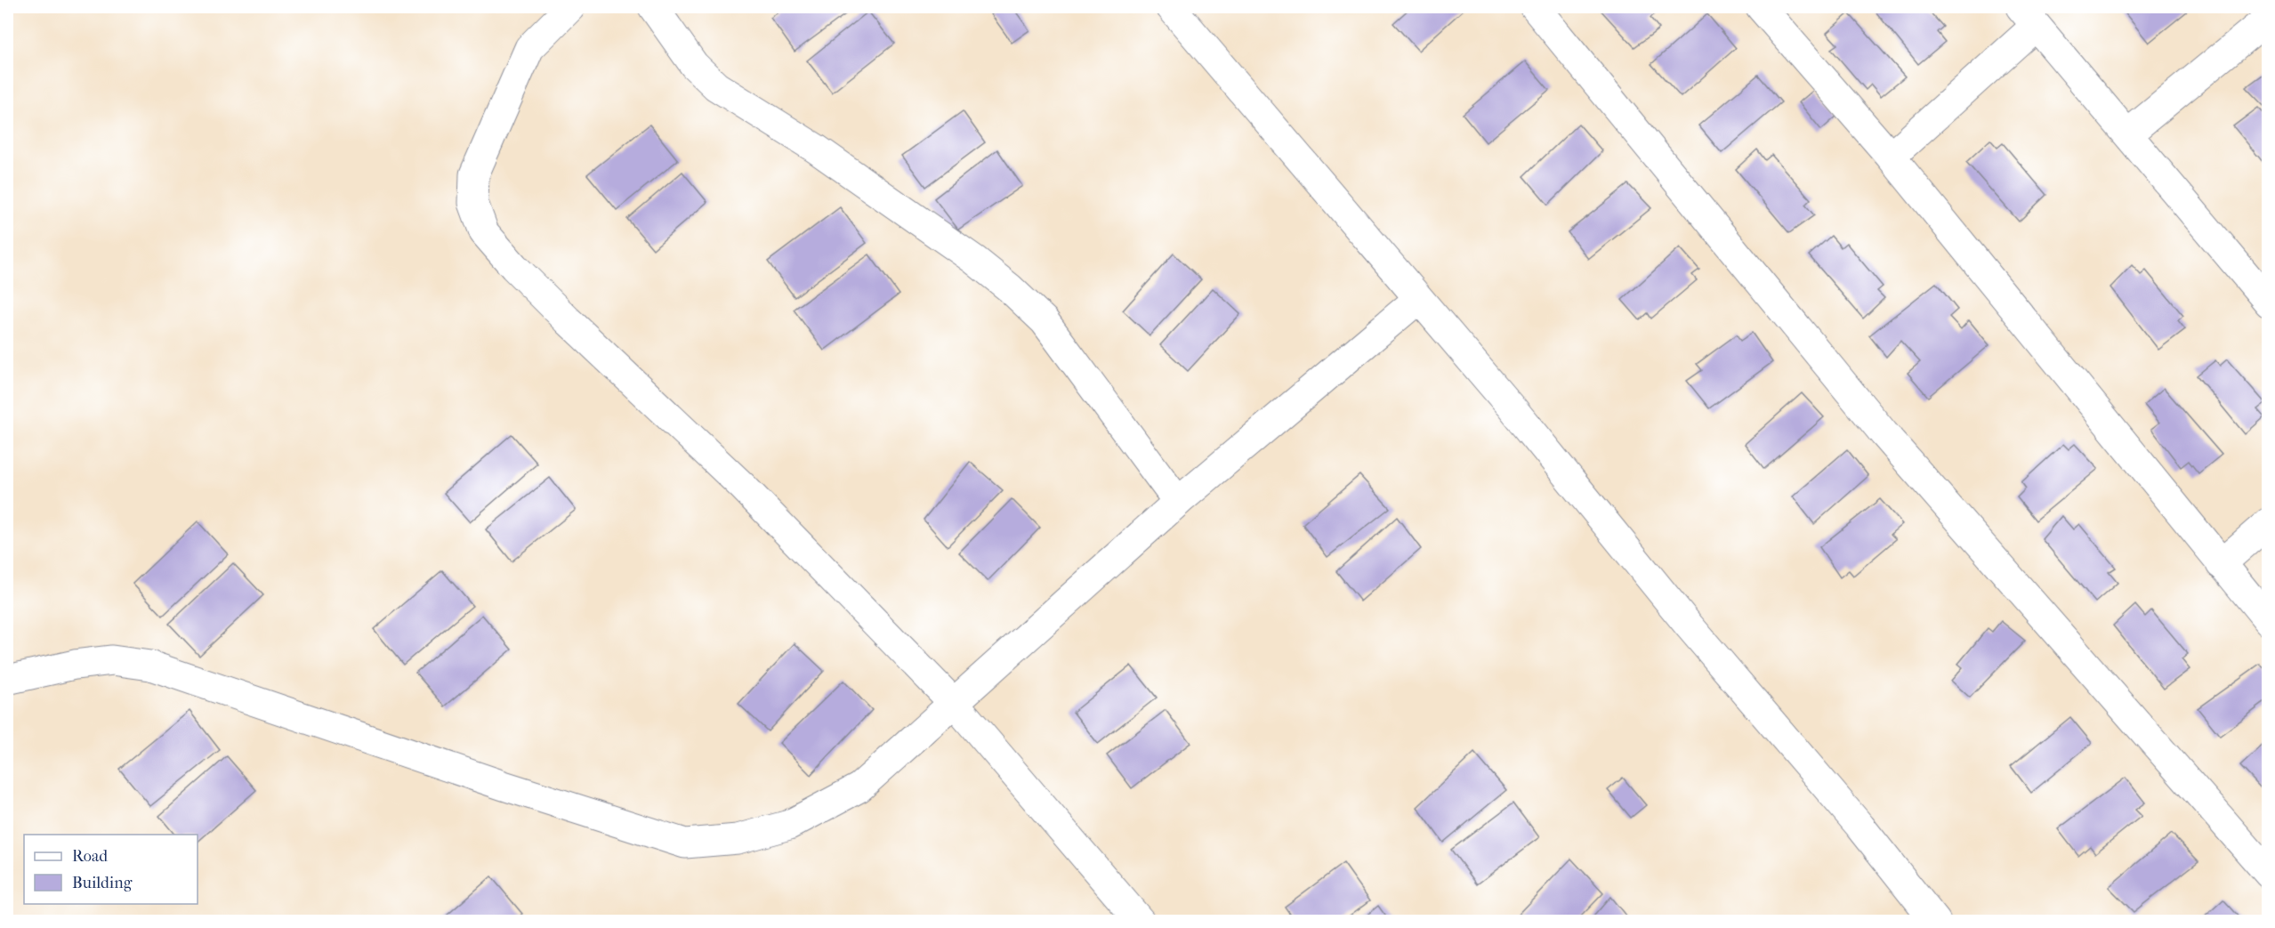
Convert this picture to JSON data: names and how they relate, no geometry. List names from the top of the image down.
{
  "legend": ["Road", "Building"]
}
